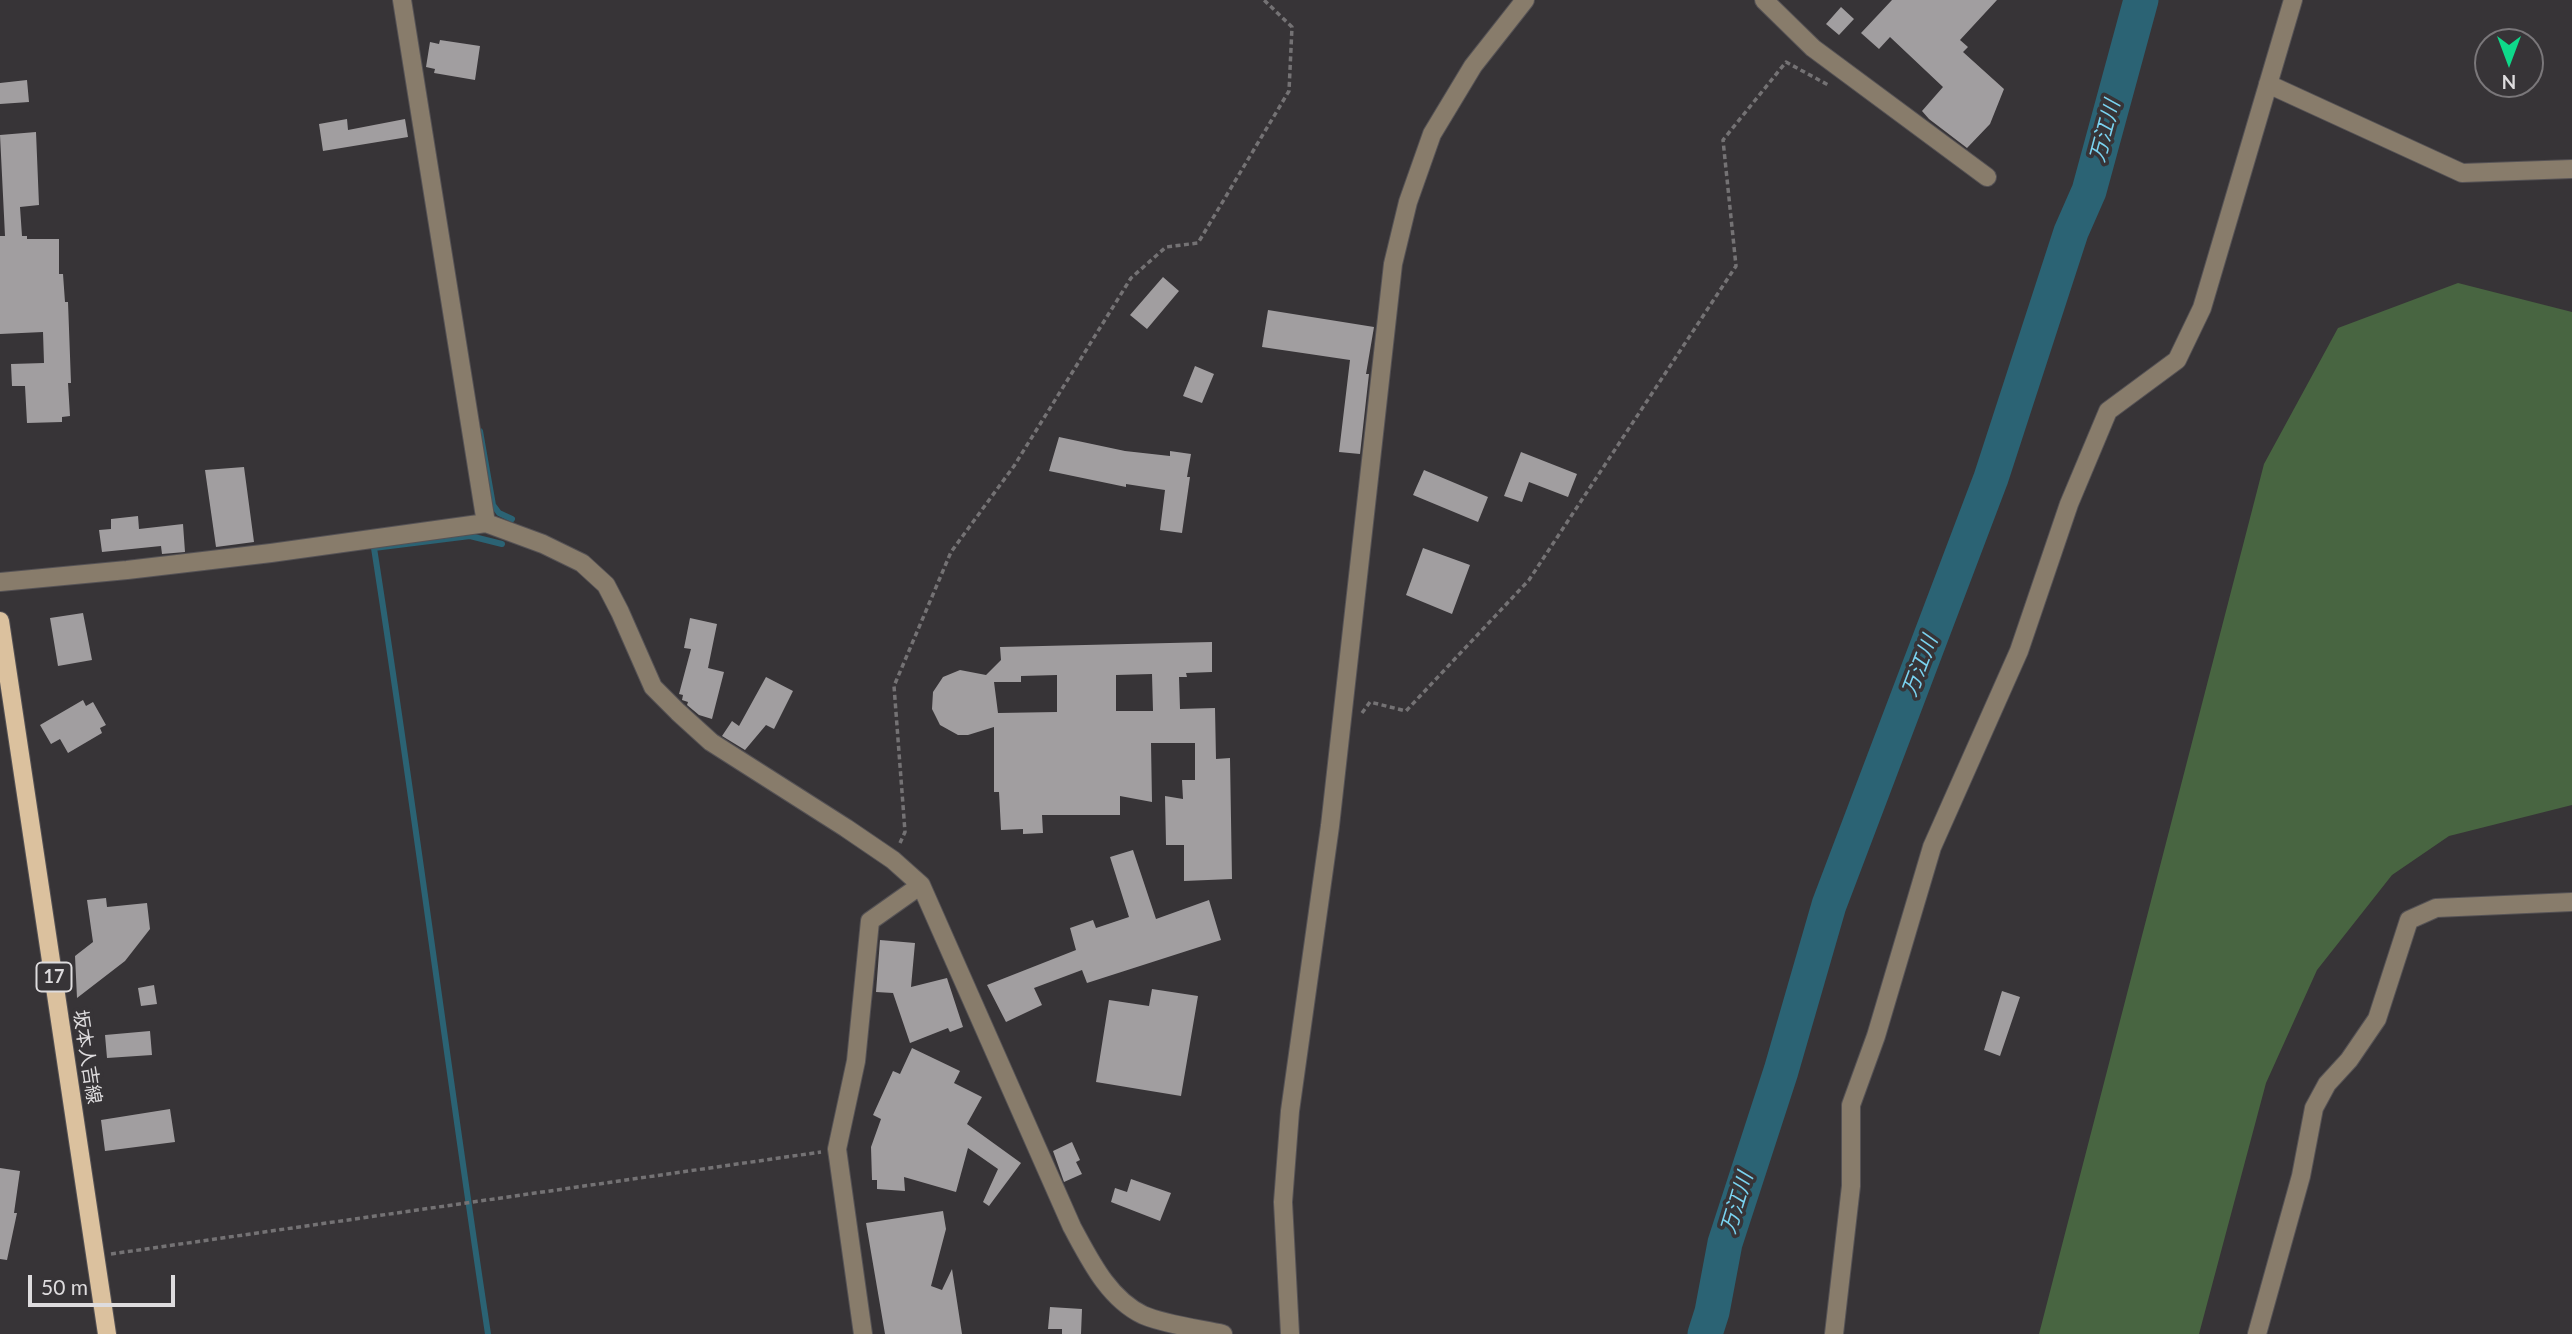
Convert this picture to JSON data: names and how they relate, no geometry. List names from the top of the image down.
{
  "streets": {
    "main road": ["17", "坂本人吉線"]
  },
  "water": ["万江川"],
  "scale_bar": "50 m",
  "north": "bottom"
}
